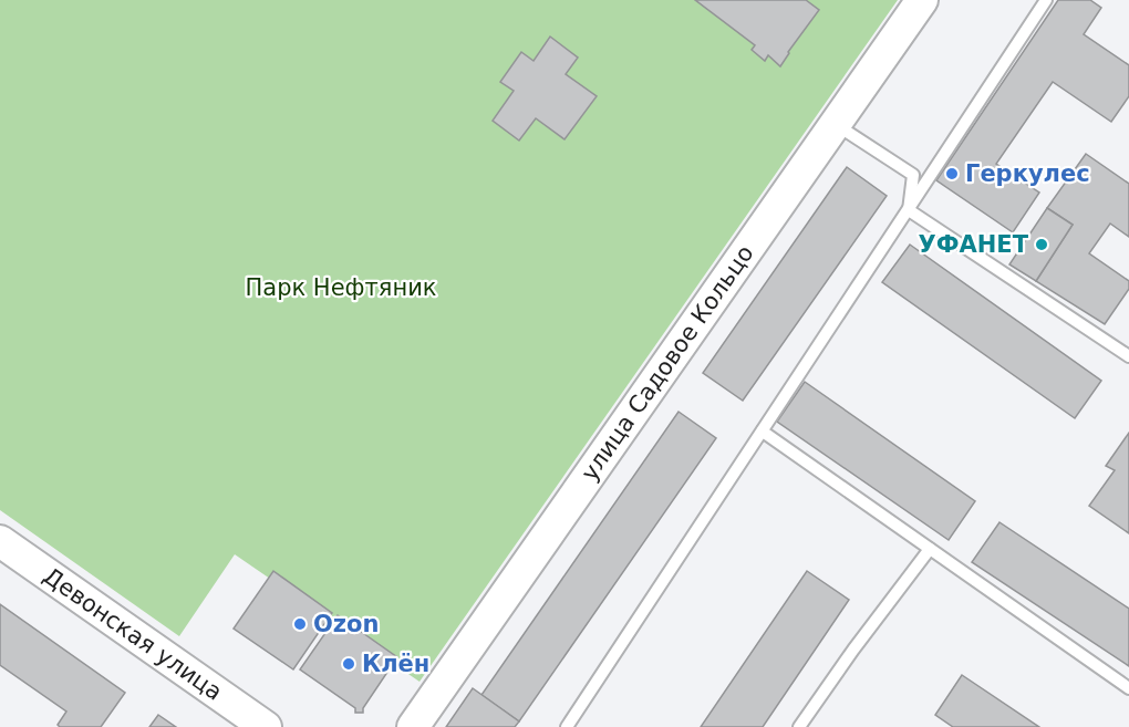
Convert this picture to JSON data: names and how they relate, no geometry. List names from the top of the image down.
{
  "streets": {
    "main road": ["улица Садовое Кольцо", "Девонская улица"]
  },
  "parks": ["Парк Нефтяник"],
  "places": [
    "Геркулес",
    "УФАНЕТ",
    "Ozon",
    "Клён"
  ]
}
